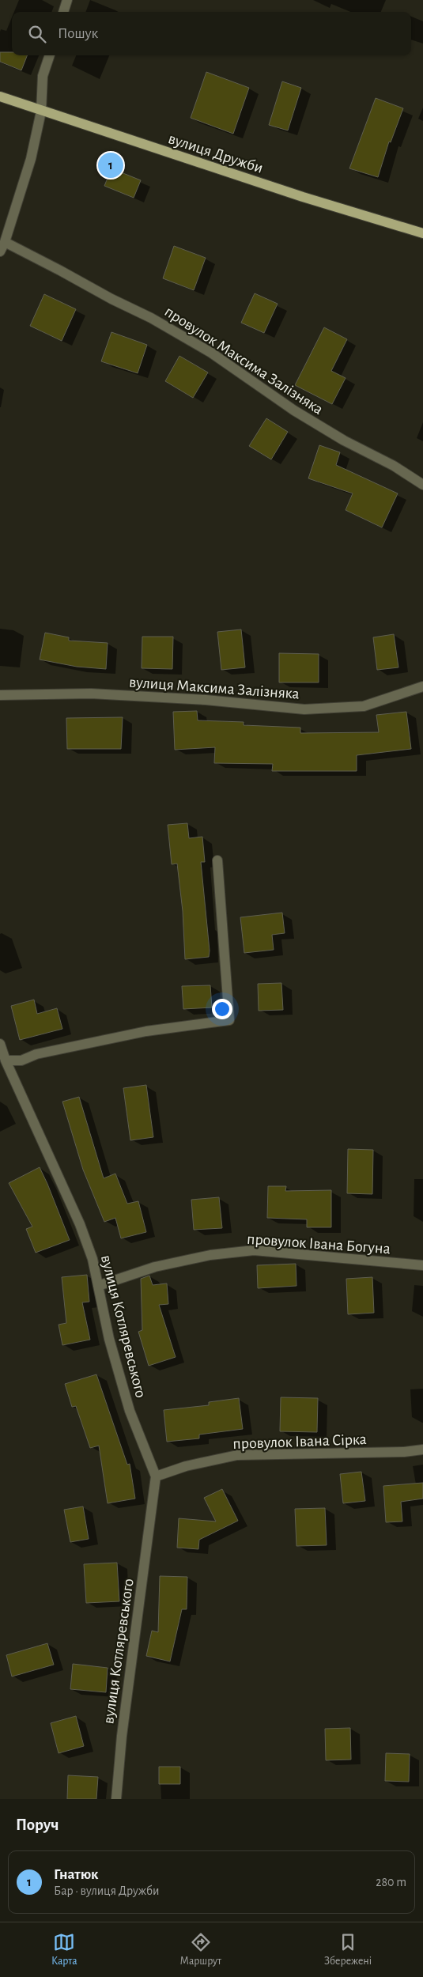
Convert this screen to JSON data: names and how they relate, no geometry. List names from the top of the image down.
{
  "streets": {
    "main road": ["вулиця Дружби"],
    "street": [
      "провулок Максима Залізняка",
      "вулиця Максима Залізняка",
      "провулок Івана Богуна",
      "вулиця Котляревського",
      "провулок Івана Сірка"
    ]
  },
  "crossings": [
    ["провулок Івана Богуна", "вулиця Котляревського"],
    ["вулиця Котляревського", "провулок Івана Сірка"]
  ],
  "page": {
    "search": "Пошук",
    "pins": "1",
    "heading": "Поруч",
    "list": [
      {
        "mark": "1",
        "name": "Гнатюк",
        "note": "Бар · вулиця Дружби",
        "value": "280 m"
      }
    ],
    "nav": ["Карта", "Маршрут", "Збережені"]
  }
}
